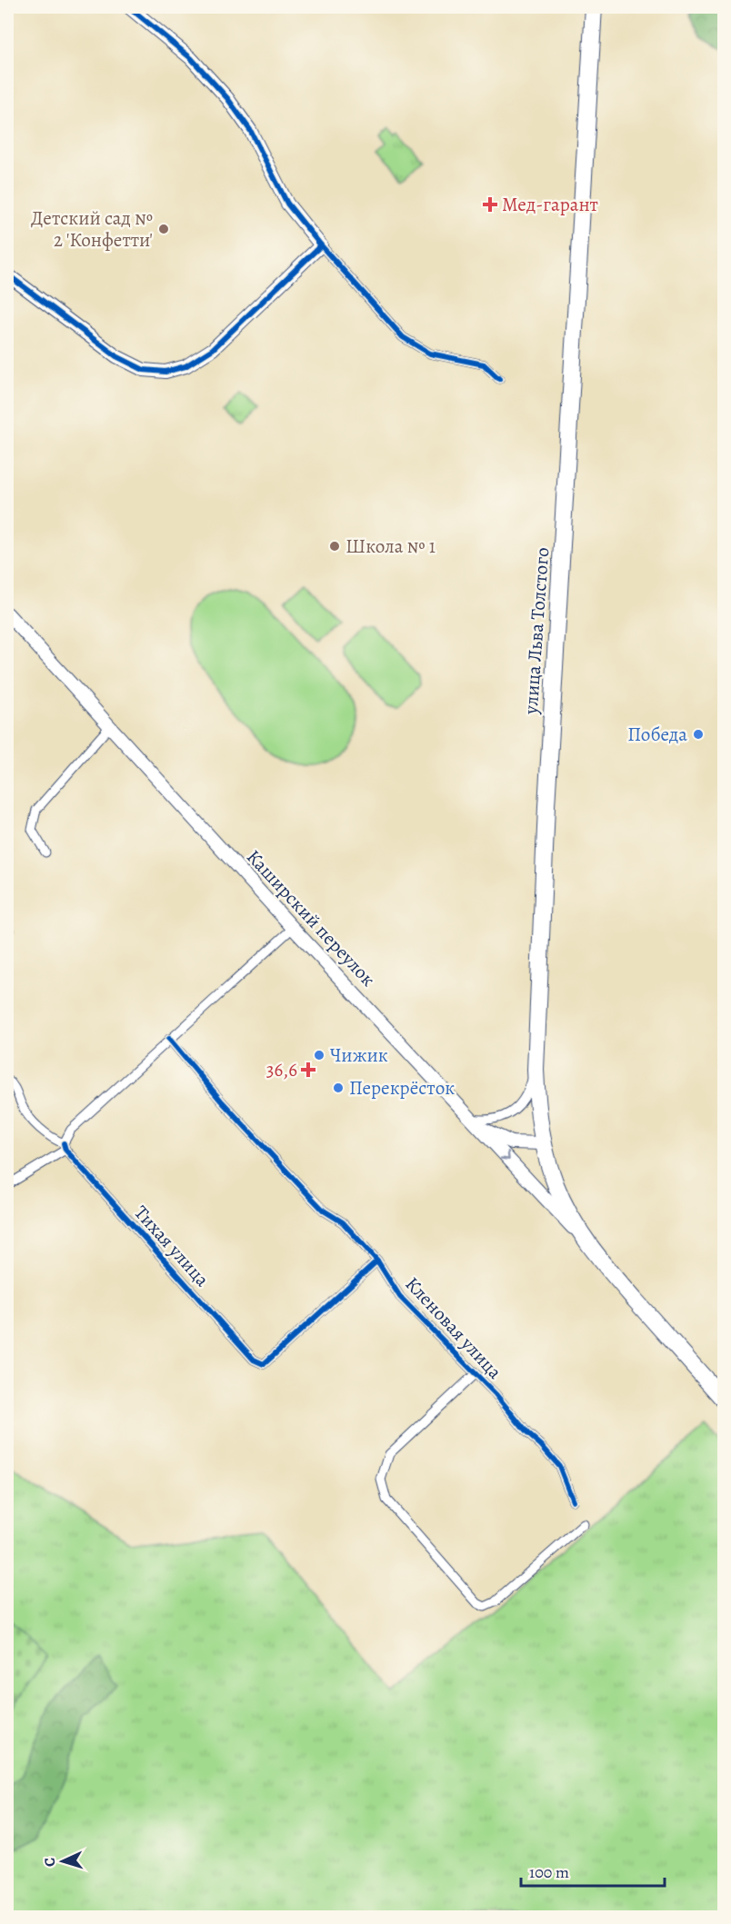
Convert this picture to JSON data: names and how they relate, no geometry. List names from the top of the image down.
{
  "streets": {
    "highway": ["улица Льва Толстого"],
    "main road": ["Каширский переулок"],
    "street": ["Тихая улица", "Кленовая улица"]
  },
  "crossings": [
    ["улица Льва Толстого", "Каширский переулок"],
    ["Тихая улица", "Кленовая улица"]
  ],
  "places": {
    "health": ["Мед-гарант", "36,6"],
    "other": [
      "Детский сад № 2 'Конфетти'",
      "Школа № 1",
      "Победа",
      "Чижик",
      "Перекрёсток"
    ]
  },
  "scale_bar": "100 m",
  "north": "left"
}
